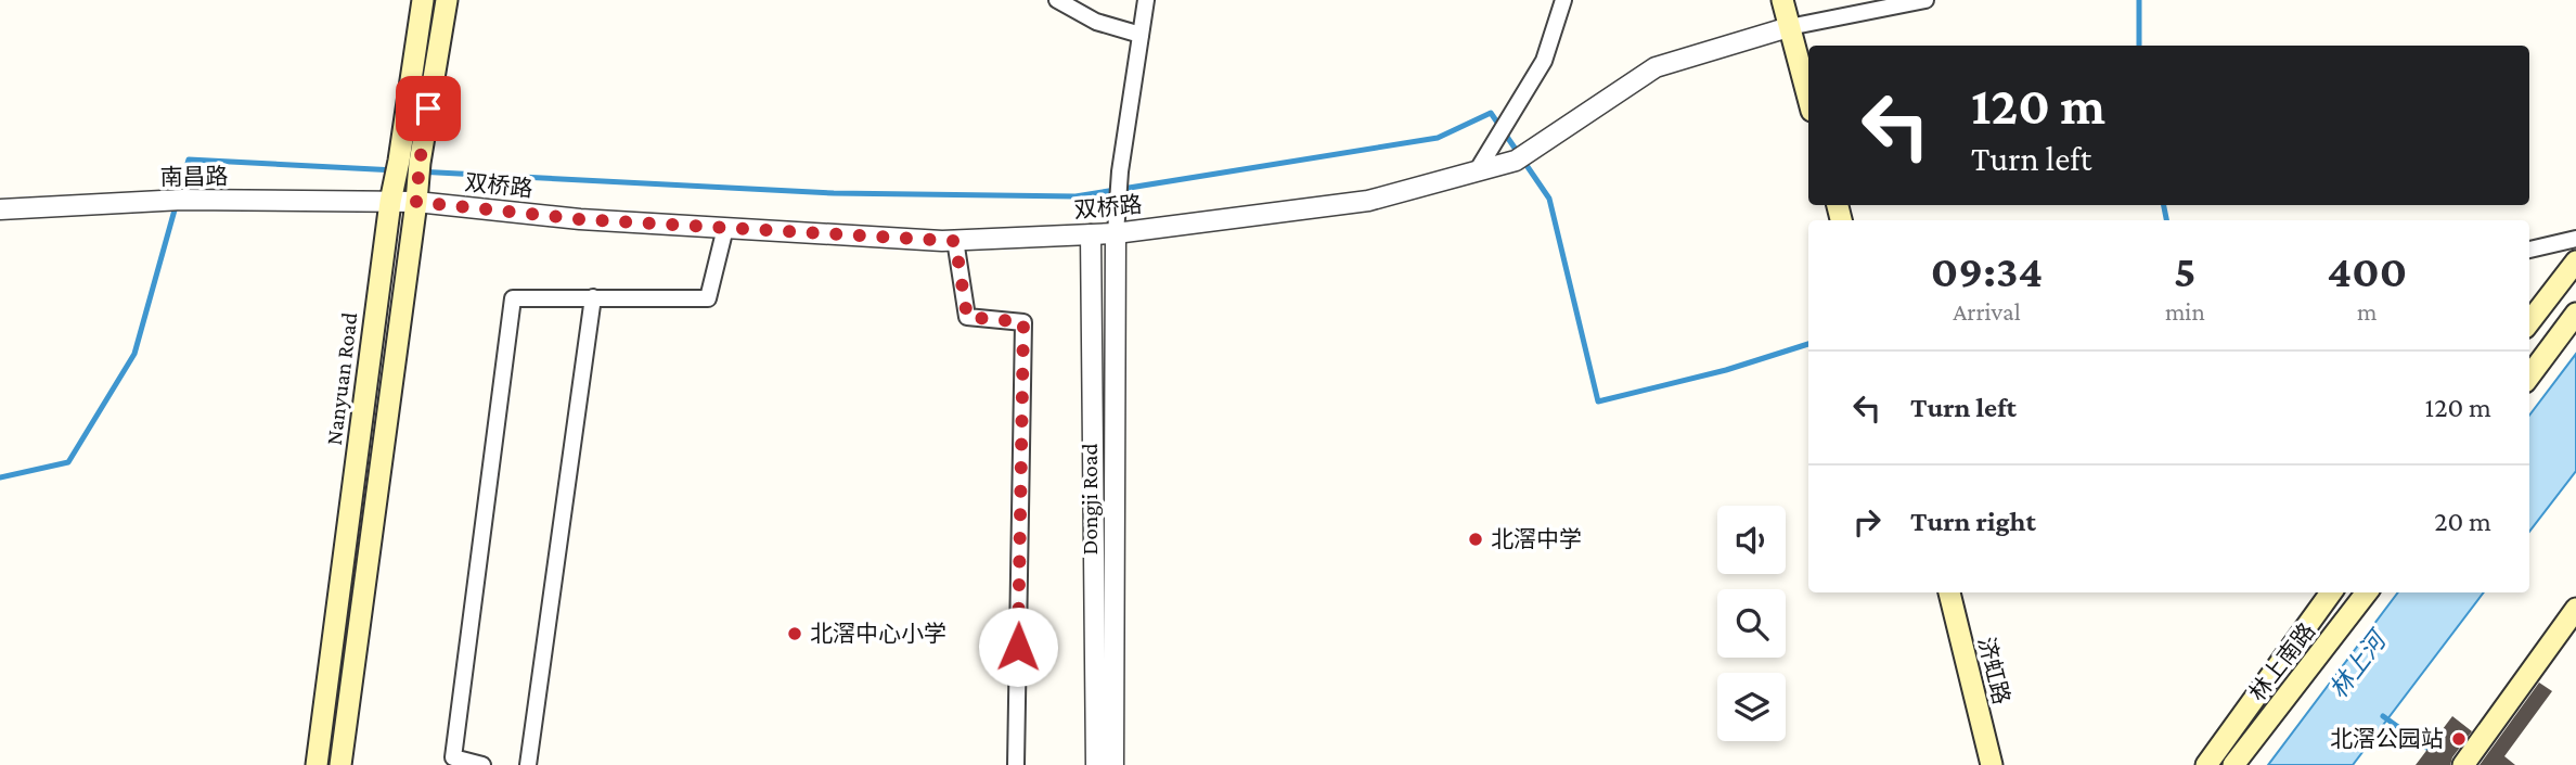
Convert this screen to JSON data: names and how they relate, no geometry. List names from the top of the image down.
{
  "streets": {
    "main road": ["Nanyuan Road", "林上南路", "济虹路"],
    "street": ["南昌路", "双桥路", "Dongji Road"]
  },
  "crossings": [
    ["南昌路", "双桥路"],
    ["南昌路", "Nanyuan Road"],
    ["双桥路", "Nanyuan Road"],
    ["双桥路", "Dongji Road"]
  ],
  "water": ["林上河"],
  "places": ["北滘中学", "北滘中心小学", "北滘公园站"],
  "page": {
    "turn": ["120 m", "Turn left"],
    "eta": [
      "09:34",
      "Arrival",
      "5",
      "min",
      "400",
      "m"
    ],
    "list": [
      {
        "name": "Turn left",
        "value": "120 m"
      },
      {
        "name": "Turn right",
        "value": "20 m"
      }
    ]
  }
}
